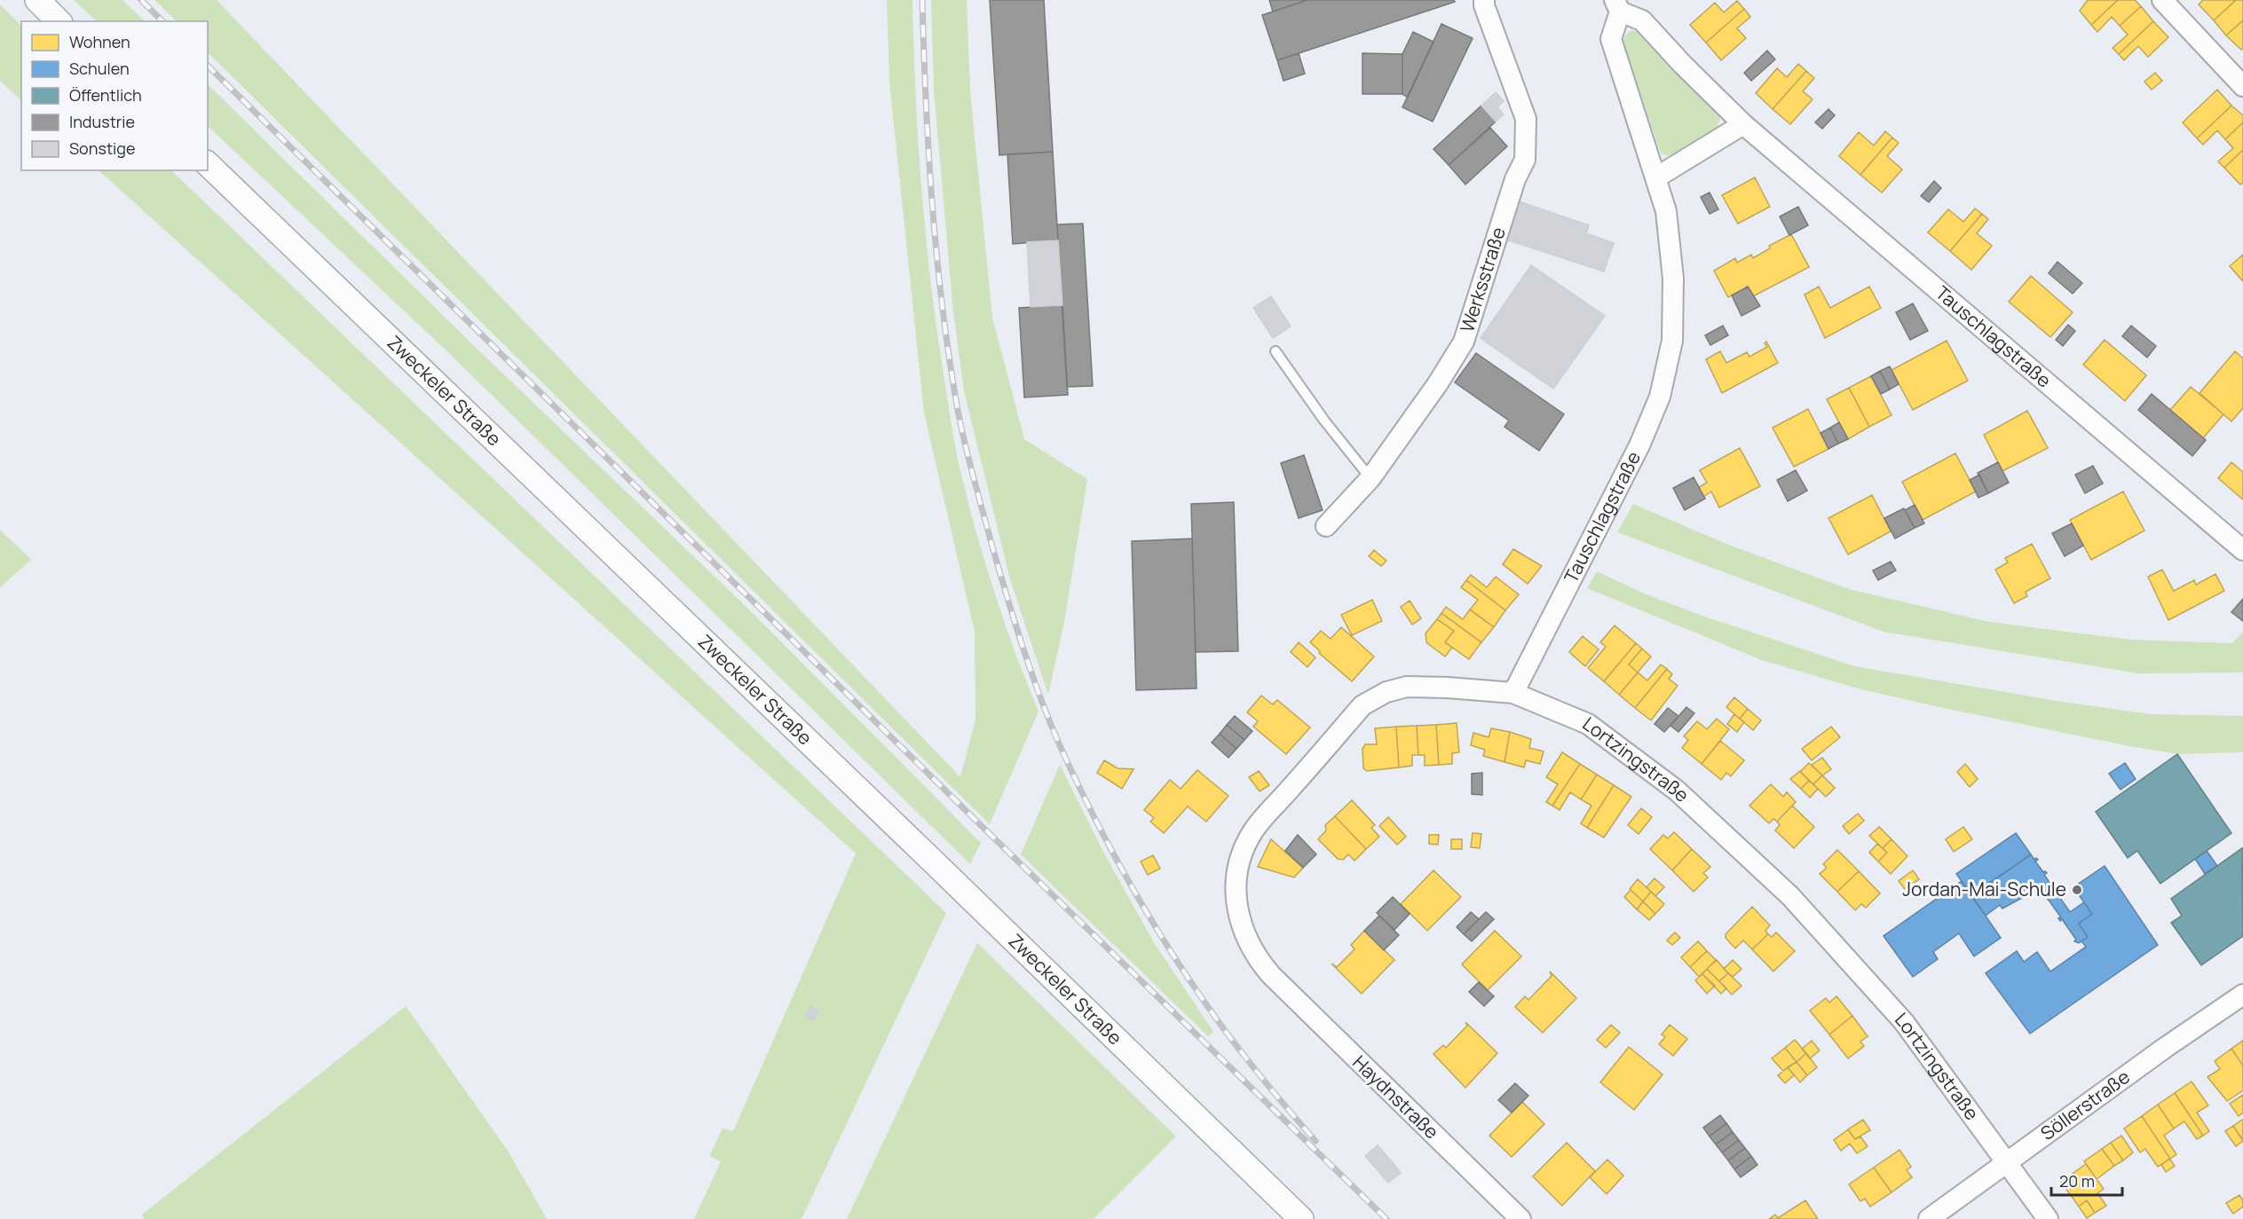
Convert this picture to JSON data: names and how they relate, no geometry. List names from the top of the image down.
{
  "streets": {
    "street": [
      "Werksstraße",
      "Tauschlagstraße",
      "Zweckeler Straße",
      "Lortzingstraße",
      "Haydnstraße",
      "Söllerstraße"
    ]
  },
  "crossings": [
    ["Tauschlagstraße", "Lortzingstraße"],
    ["Lortzingstraße", "Haydnstraße"],
    ["Lortzingstraße", "Söllerstraße"]
  ],
  "places": ["Jordan-Mai-Schule"],
  "legend": [
    "Wohnen",
    "Schulen",
    "Öffentlich",
    "Industrie",
    "Sonstige"
  ],
  "scale_bar": "20 m"
}
